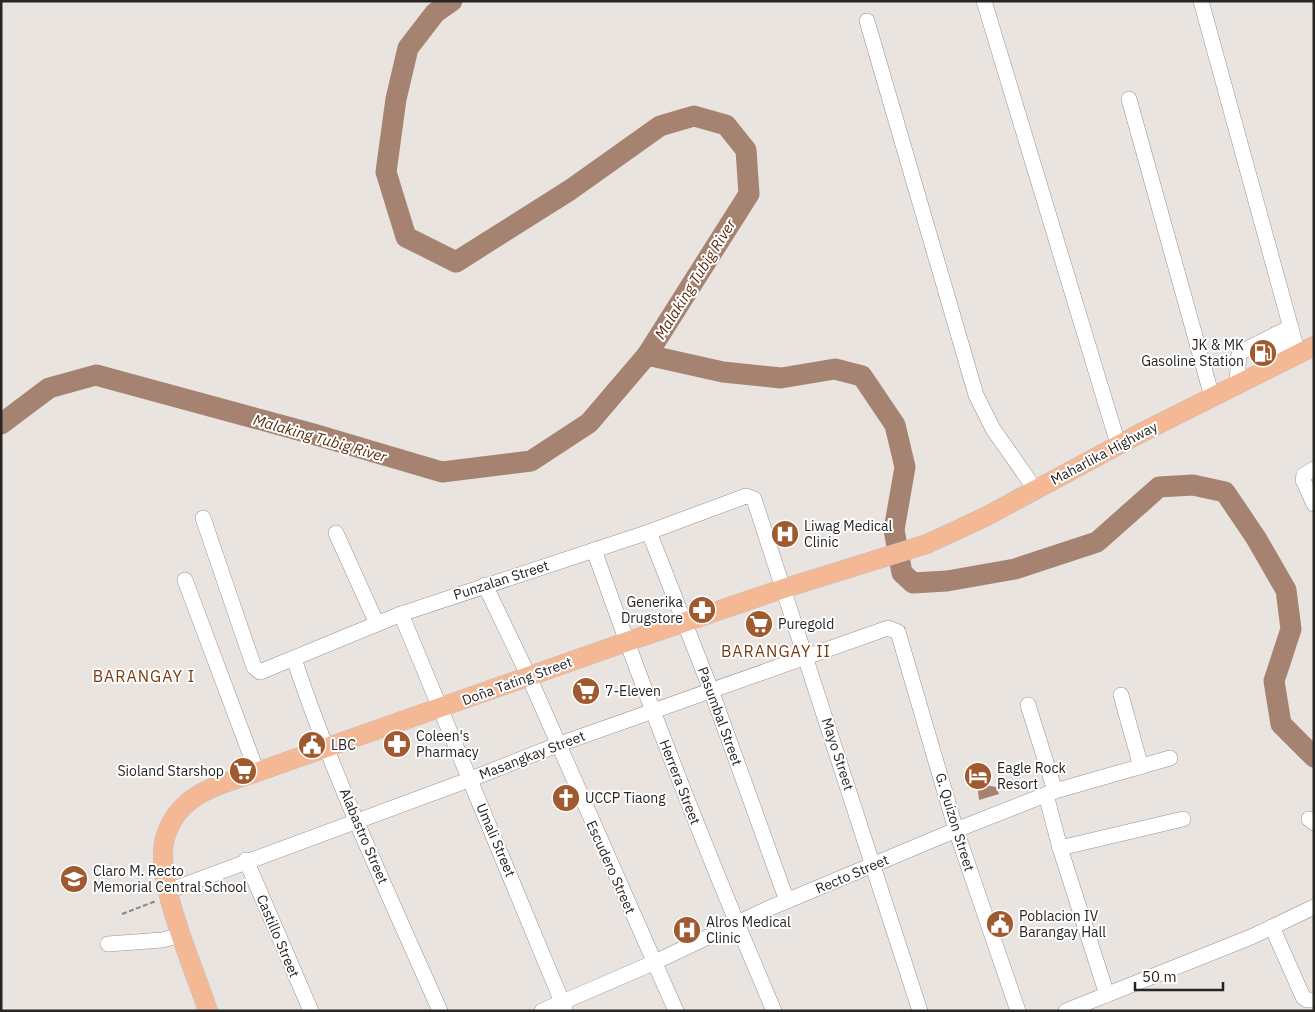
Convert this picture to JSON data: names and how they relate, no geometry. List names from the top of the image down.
{
  "streets": {
    "main road": ["Maharlika Highway", "Doña Tating Street"],
    "street": [
      "Punzalan Street",
      "Pasumbal Street",
      "Mayo Street",
      "Masangkay Street",
      "Herrera Street",
      "G. Quizon Street",
      "Alabastro Street",
      "Umali Street",
      "Escudero Street",
      "Recto Street",
      "Castillo Street"
    ]
  },
  "crossings": [
    ["Maharlika Highway", "Doña Tating Street"],
    ["Punzalan Street", "Pasumbal Street"],
    ["Punzalan Street", "Mayo Street"],
    ["Punzalan Street", "Herrera Street"],
    ["Punzalan Street", "Alabastro Street"],
    ["Punzalan Street", "Umali Street"],
    ["Punzalan Street", "Escudero Street"],
    ["Doña Tating Street", "Pasumbal Street"],
    ["Doña Tating Street", "Mayo Street"],
    ["Doña Tating Street", "Masangkay Street"],
    ["Doña Tating Street", "Herrera Street"],
    ["Doña Tating Street", "Alabastro Street"],
    ["Doña Tating Street", "Umali Street"],
    ["Doña Tating Street", "Escudero Street"],
    ["Pasumbal Street", "Masangkay Street"],
    ["Pasumbal Street", "Recto Street"],
    ["Mayo Street", "Masangkay Street"],
    ["Mayo Street", "Recto Street"],
    ["Masangkay Street", "Herrera Street"],
    ["Masangkay Street", "G. Quizon Street"],
    ["Masangkay Street", "Alabastro Street"],
    ["Masangkay Street", "Umali Street"],
    ["Masangkay Street", "Escudero Street"],
    ["Masangkay Street", "Castillo Street"],
    ["Herrera Street", "Recto Street"],
    ["G. Quizon Street", "Recto Street"],
    ["Umali Street", "Recto Street"],
    ["Escudero Street", "Recto Street"]
  ],
  "districts": ["BARANGAY II", "BARANGAY I"],
  "water": ["Malaking Tubig River"],
  "places": {
    "fuel station": ["JK & MK Gasoline Station"],
    "hospital": ["Liwag Medical Clinic", "Alros Medical Clinic"],
    "pharmacy": ["Generika Drugstore", "Coleen's Pharmacy"],
    "supermarket": ["Puregold", "7-Eleven", "Sioland Starshop"],
    "public building": ["LBC", "Poblacion IV Barangay Hall"],
    "hotel": ["Eagle Rock Resort"],
    "church": ["UCCP Tiaong"],
    "school or university": ["Claro M. Recto Memorial Central School"]
  },
  "scale_bar": "50 m"
}
